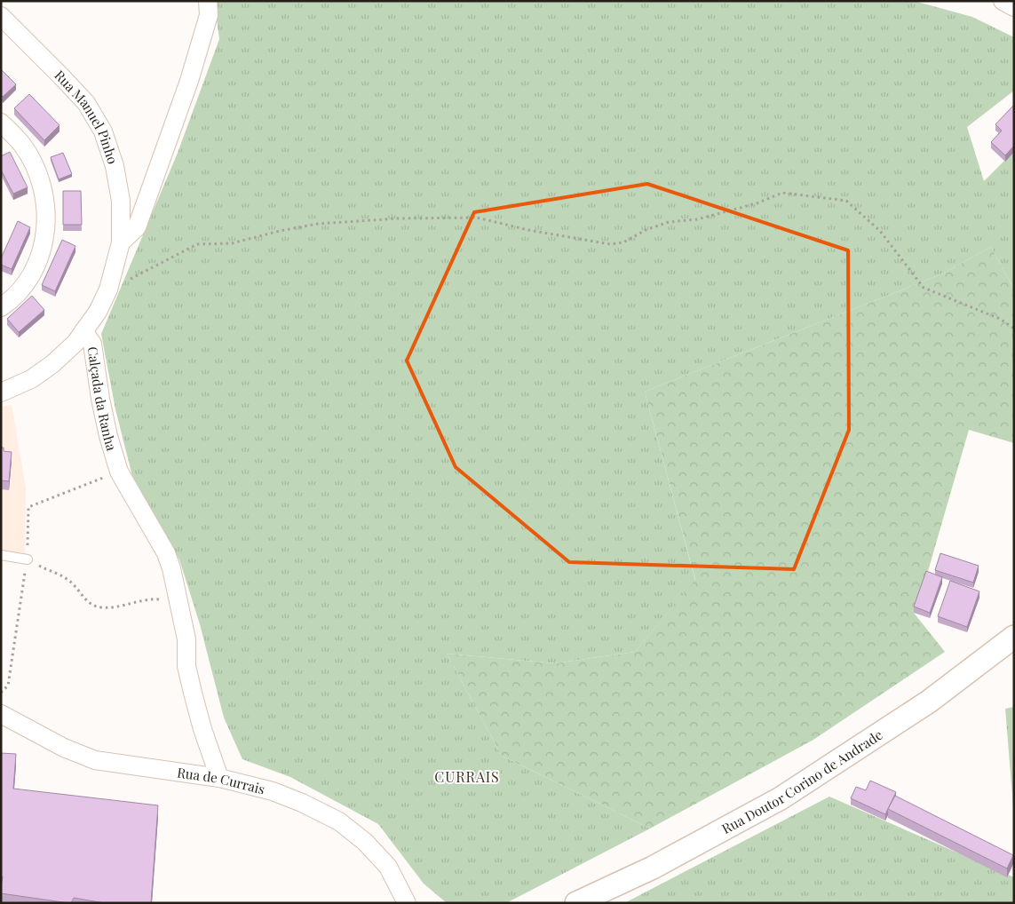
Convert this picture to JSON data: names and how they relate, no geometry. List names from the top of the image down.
{
  "streets": {
    "street": [
      "Rua Manuel Pinho",
      "Calçada da Ranha",
      "Rua de Currais",
      "Rua Doutor Corino de Andrade"
    ]
  },
  "crossings": [
    ["Rua Manuel Pinho", "Calçada da Ranha"],
    ["Calçada da Ranha", "Rua de Currais"]
  ],
  "districts": ["CURRAIS"]
}
